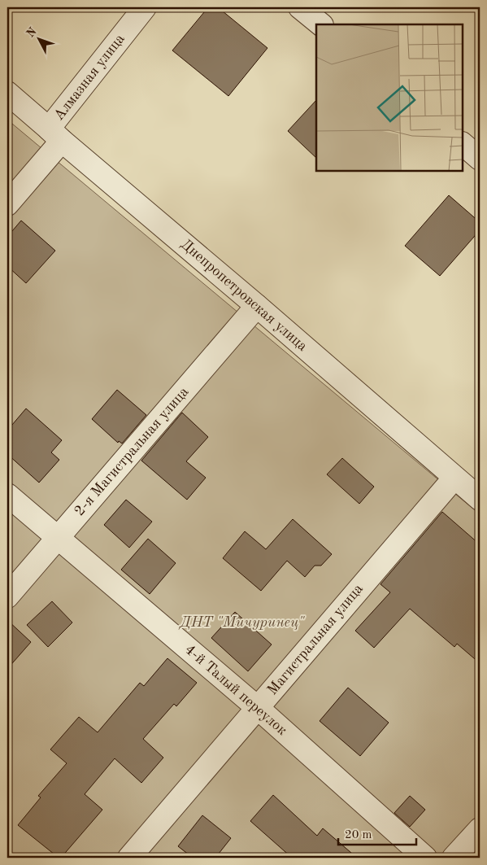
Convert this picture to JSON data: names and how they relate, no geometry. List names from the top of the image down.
{
  "streets": {
    "street": [
      "Алмазная улица",
      "Днепропетровская улица",
      "2-я Магистральная улица",
      "Магистральная улица",
      "4-й Талый переулок"
    ]
  },
  "crossings": [
    ["Алмазная улица", "Днепропетровская улица"],
    ["Днепропетровская улица", "2-я Магистральная улица"],
    ["Днепропетровская улица", "Магистральная улица"],
    ["2-я Магистральная улица", "4-й Талый переулок"],
    ["Магистральная улица", "4-й Талый переулок"]
  ],
  "parks": ["ДНТ \"Мичуринец\""],
  "scale_bar": "20 m",
  "north": "top left"
}
